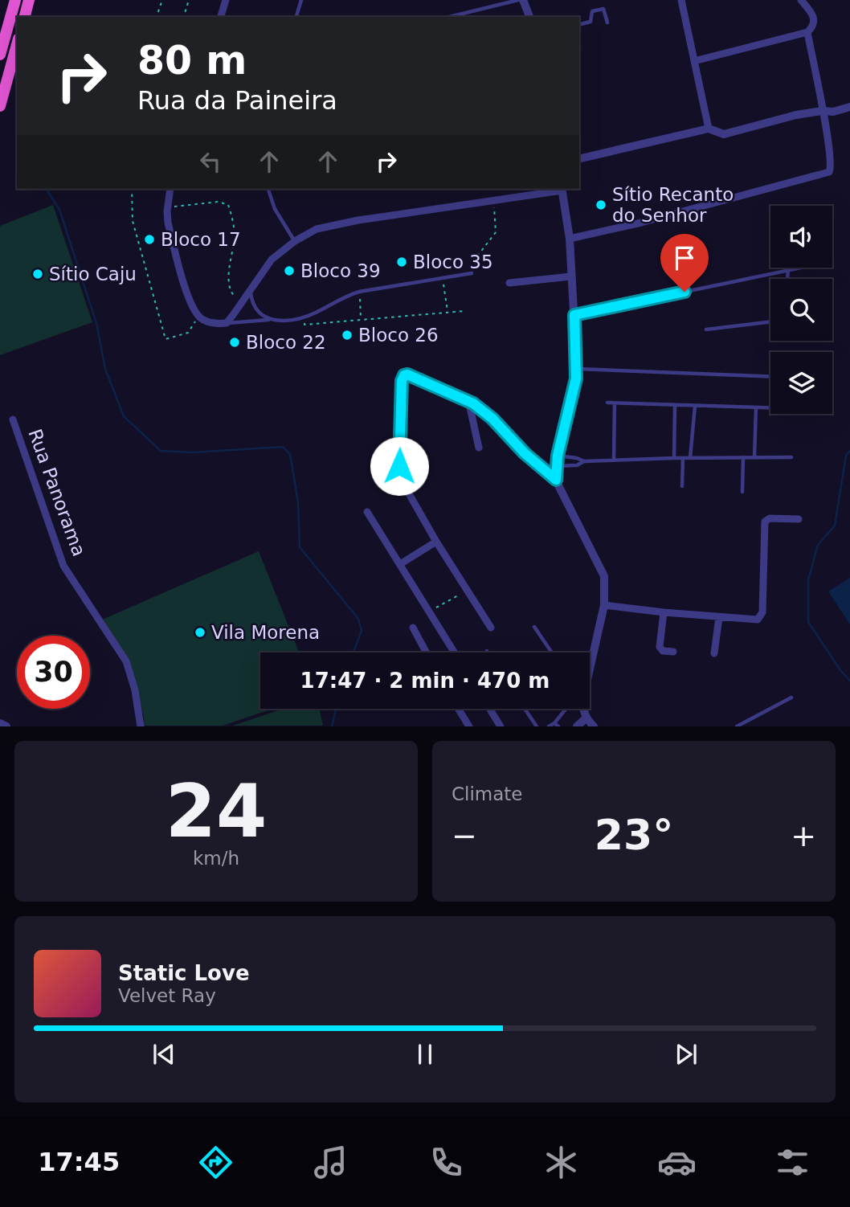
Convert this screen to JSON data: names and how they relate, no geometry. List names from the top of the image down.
{
  "streets": {
    "street": ["Rua Panorama"]
  },
  "places": [
    "Sítio Recanto do Senhor",
    "Bloco 17",
    "Bloco 35",
    "Bloco 39",
    "Sítio Caju",
    "Bloco 26",
    "Bloco 22",
    "Vila Morena"
  ],
  "page": {
    "turn": ["80 m", "Rua da Paineira"],
    "limit": "30",
    "trip": "17:47 · 2 min · 470 m",
    "tile": [
      ["24", "km/h"],
      "Climate"
    ],
    "heat": ["−", "23°", "+"],
    "song": ["Static Love", "Velvet Ray"],
    "tabs": "17:45"
  }
}
